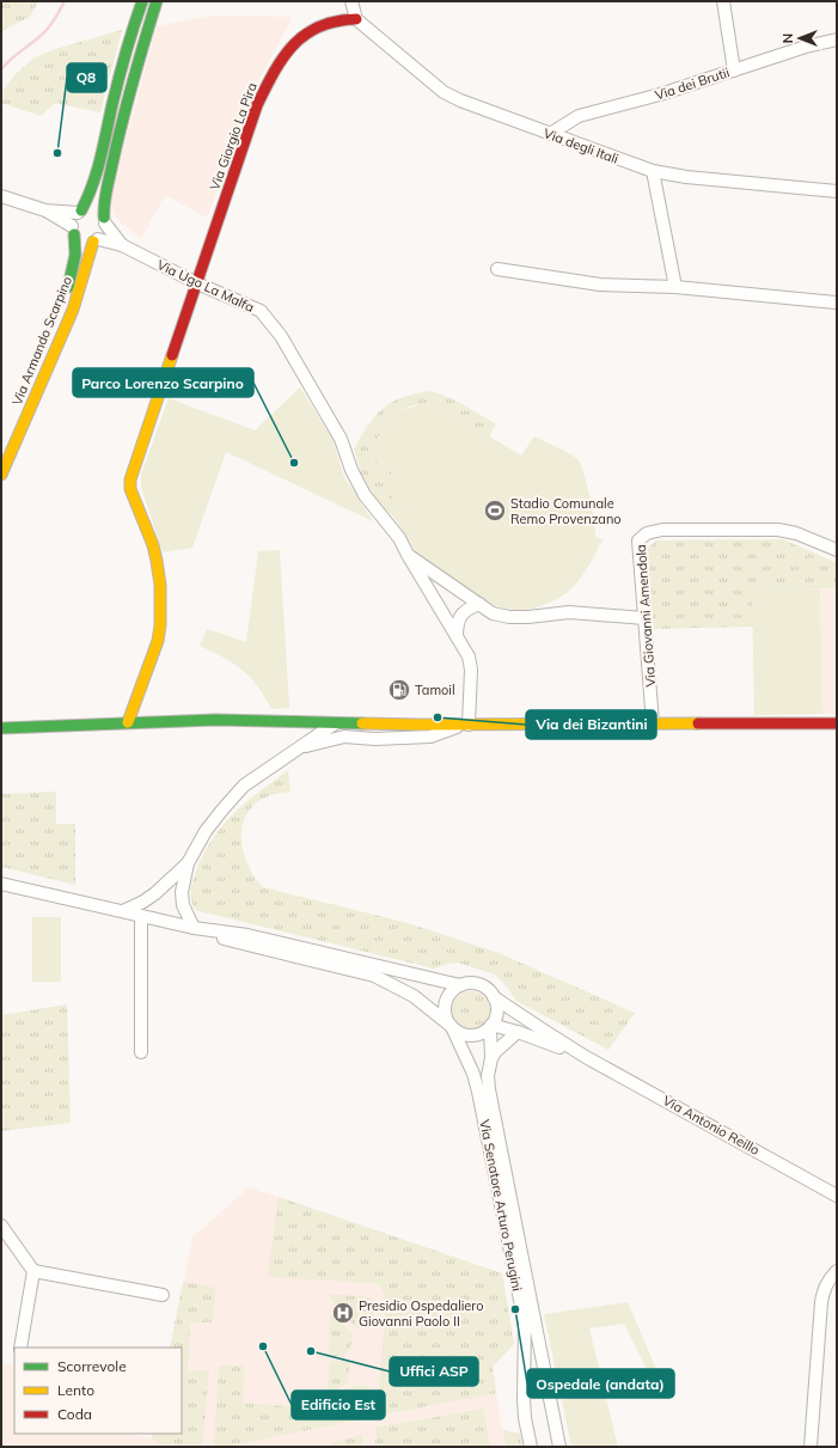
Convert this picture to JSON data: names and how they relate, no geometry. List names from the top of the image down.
{
  "streets": {
    "street": [
      "Via dei Brutii",
      "Via Giorgio La Pira",
      "Via degli Itali",
      "Via Ugo La Malfa",
      "Via Armando Scarpino",
      "Via Giovanni Amendola",
      "Via Antonio Reillo",
      "Via Senatore Arturo Perugini"
    ]
  },
  "crossings": [
    ["Via dei Brutii", "Via degli Itali"],
    ["Via Giorgio La Pira", "Via degli Itali"],
    ["Via Giorgio La Pira", "Via Ugo La Malfa"],
    ["Via Ugo La Malfa", "Via Armando Scarpino"],
    ["Via Antonio Reillo", "Via Senatore Arturo Perugini"]
  ],
  "places": {
    "other": [
      "Q8",
      "Parco Lorenzo Scarpino",
      "Via dei Bizantini",
      "Ospedale (andata)",
      "Edificio Est",
      "Uffici ASP"
    ],
    "sports": ["Stadio Comunale Remo Provenzano"],
    "fuel station": ["Tamoil"],
    "hospital": ["Presidio Ospedaliero Giovanni Paolo II"]
  },
  "legend": ["Scorrevole", "Lento", "Coda"],
  "north": "left"
}
